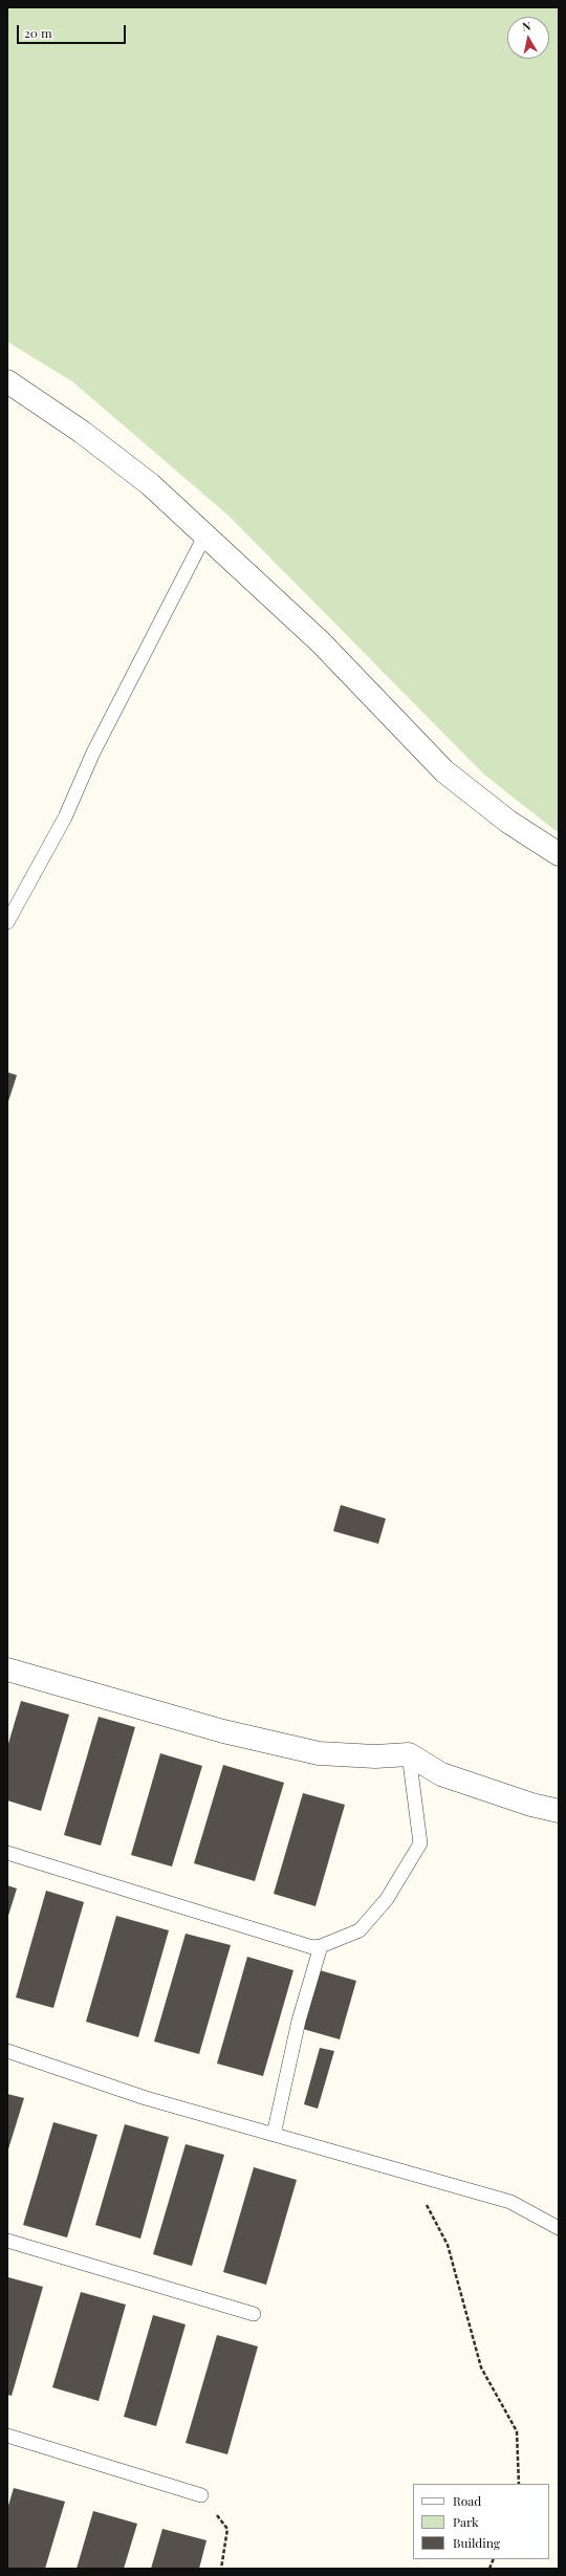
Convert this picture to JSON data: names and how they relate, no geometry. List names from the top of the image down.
{
  "legend": ["Road", "Park", "Building"],
  "scale_bar": "20 m",
  "north": "top"
}
